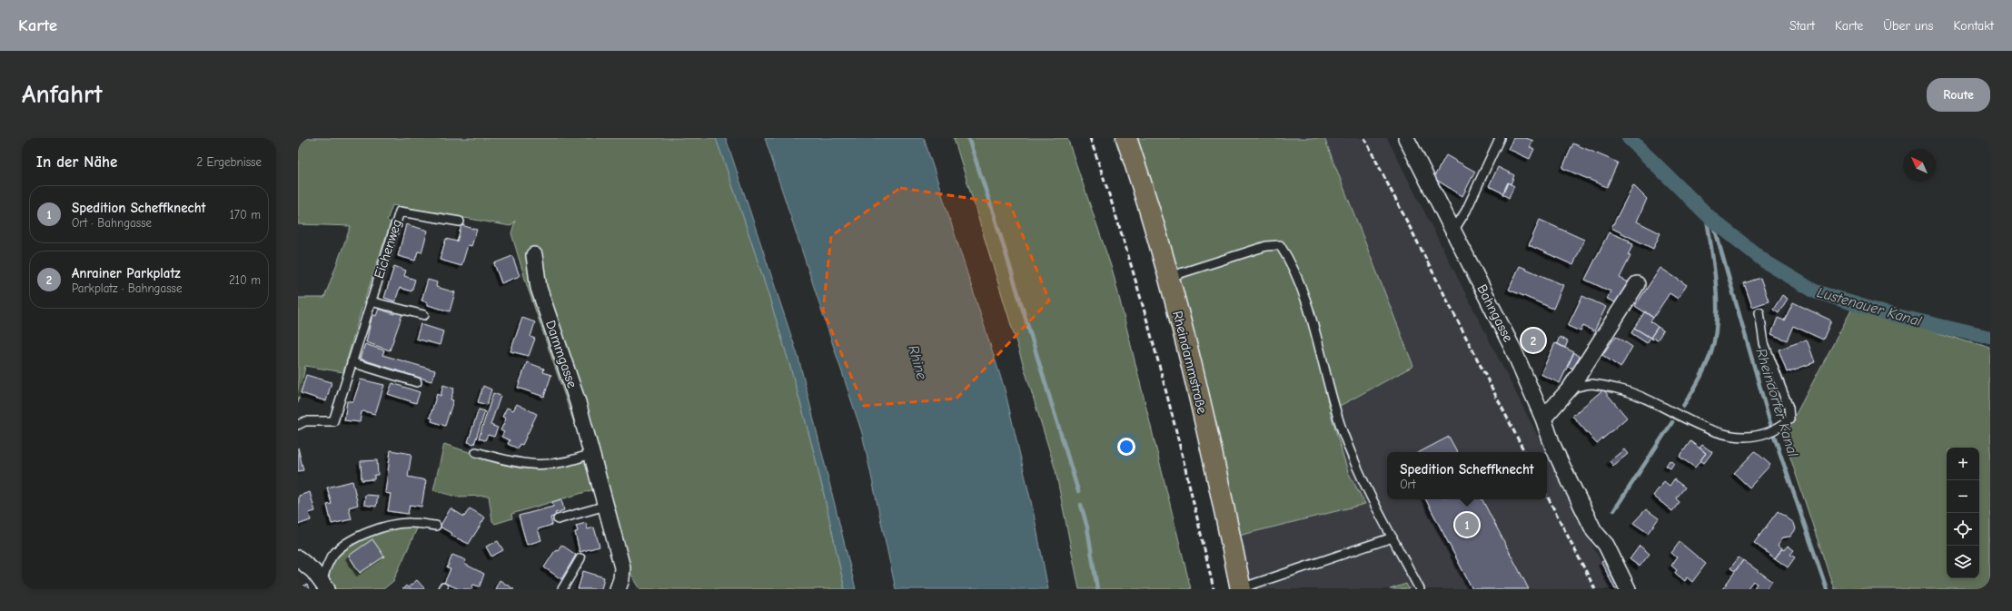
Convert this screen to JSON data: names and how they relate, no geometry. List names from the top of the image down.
{
  "streets": {
    "main road": ["Rheindammstraße"],
    "street": ["Bahngasse", "Dammgasse"],
    "lane": ["Eichenweg"]
  },
  "water": ["Lustenauer Kanal", "Rhine", "Rheindorfer Kanal"],
  "north": "top left",
  "page": {
    "header": "Karte",
    "nav": [
      "Start",
      "Karte",
      "Über uns",
      "Kontakt"
    ],
    "buttons": "Route",
    "title": "Anfahrt",
    "heading": ["In der Nähe", "2 Ergebnisse"],
    "list": [
      {
        "mark": "1",
        "name": "Spedition Scheffknecht",
        "note": "Ort · Bahngasse",
        "value": "170 m"
      },
      {
        "mark": "2",
        "name": "Anrainer Parkplatz",
        "note": "Parkplatz · Bahngasse",
        "value": "210 m"
      }
    ],
    "pins": ["2", "1"],
    "map_buttons": ["+", "−"],
    "popup": ["Spedition Scheffknecht", "Ort"]
  }
}
